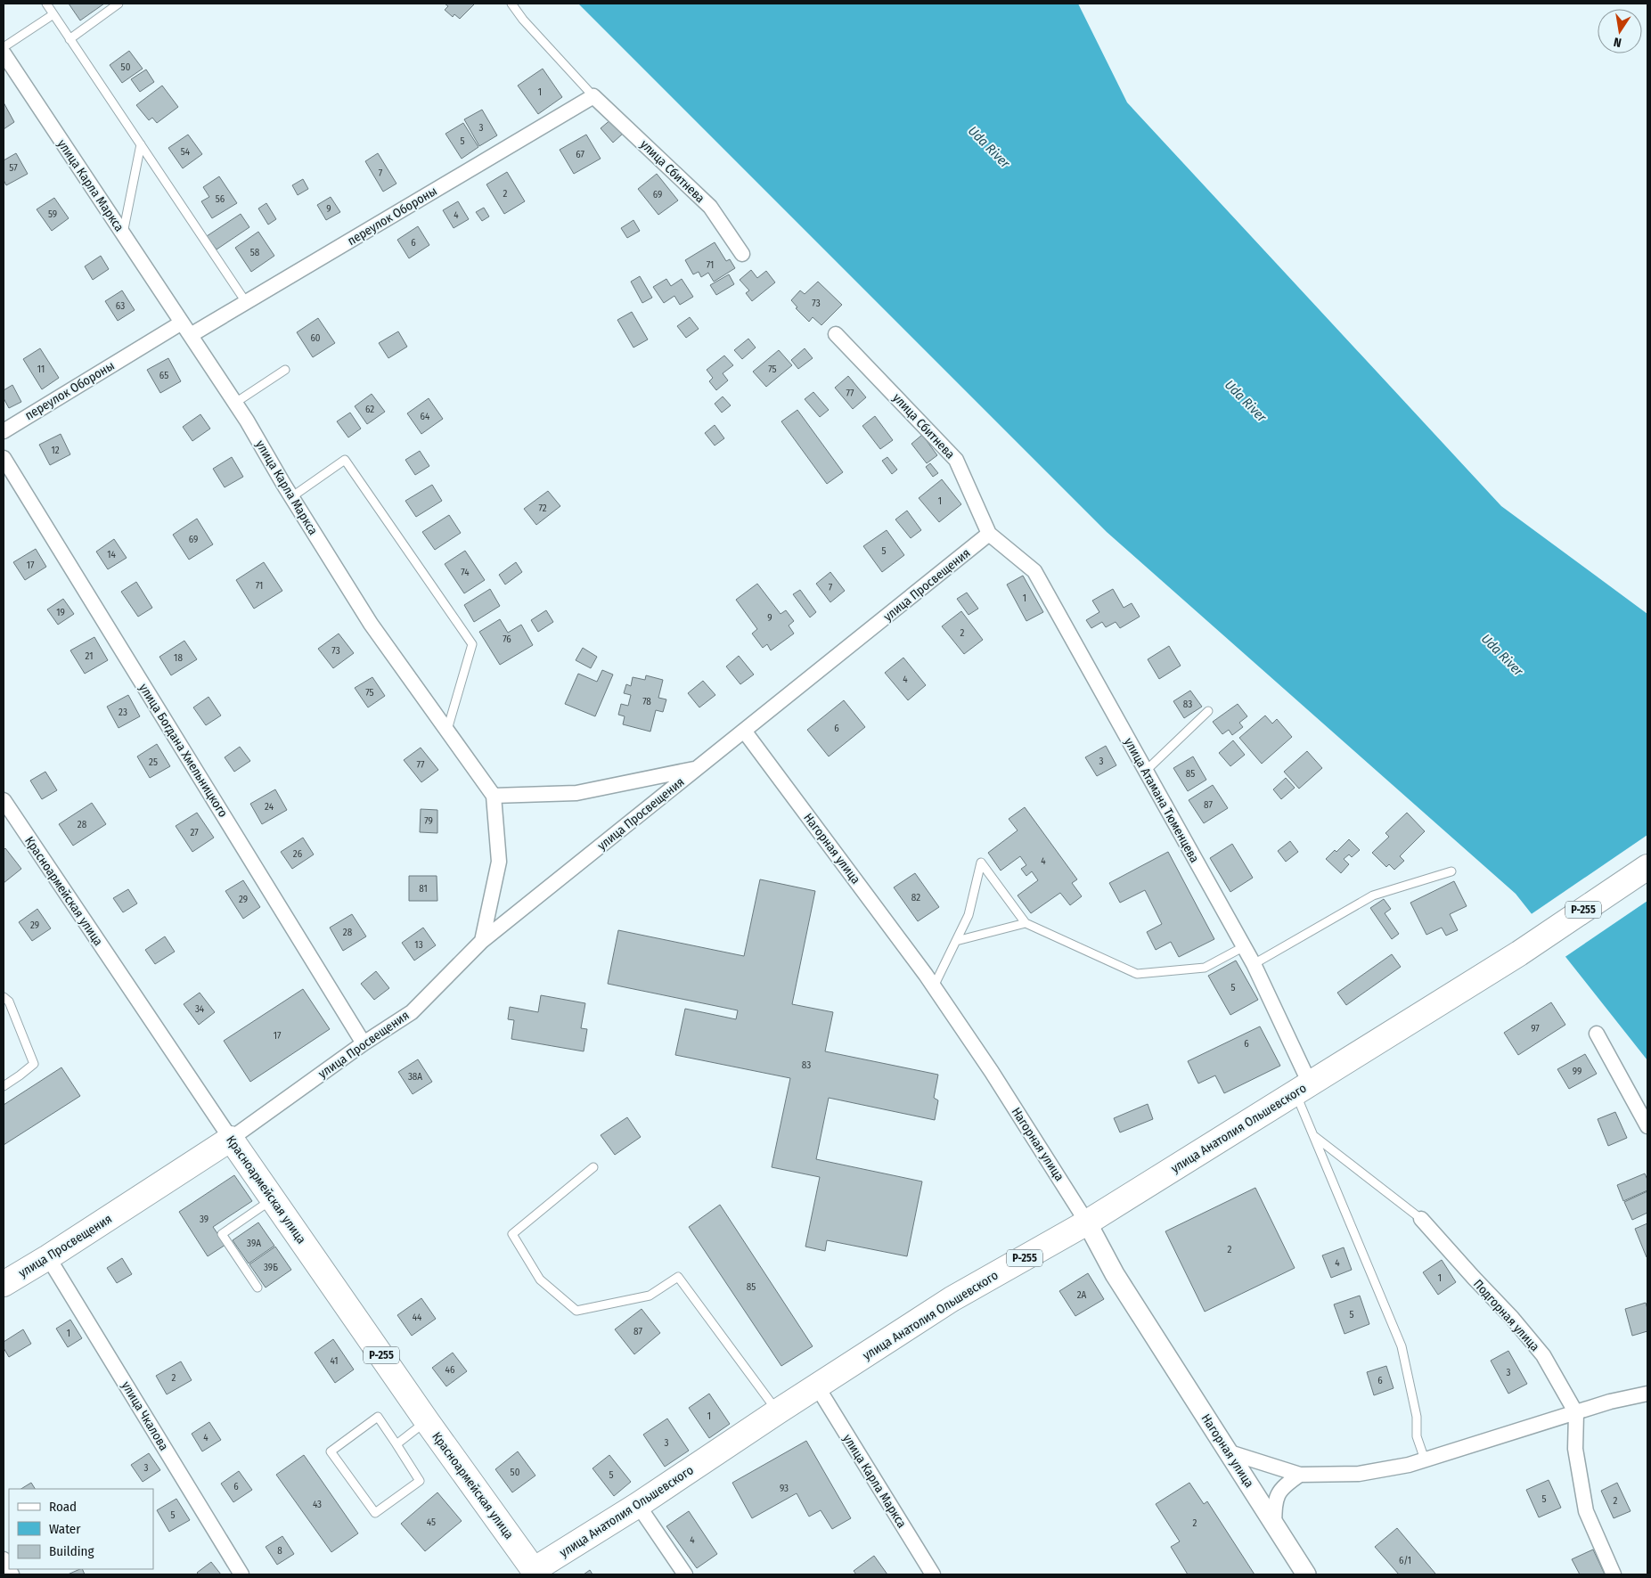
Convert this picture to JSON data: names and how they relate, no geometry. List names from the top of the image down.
{
  "streets": {
    "highway": [
      "улица Просвещения",
      "Красноармейская улица",
      "Р-255",
      "улица Анатолия Ольшевского"
    ],
    "street": [
      "улица Сбитнева",
      "улица Карла Маркса",
      "переулок Обороны",
      "улица Богдана Хмельницкого",
      "улица Атамана Тюменцева",
      "Нагорная улица",
      "Подгорная улица",
      "улица Чкалова"
    ]
  },
  "crossings": [
    ["улица Сбитнева", "переулок Обороны"],
    ["улица Сбитнева", "улица Просвещения"],
    ["улица Сбитнева", "улица Атамана Тюменцева"],
    ["улица Карла Маркса", "переулок Обороны"],
    ["улица Карла Маркса", "улица Просвещения"],
    ["улица Карла Маркса", "улица Анатолия Ольшевского"],
    ["улица Просвещения", "улица Богдана Хмельницкого"],
    ["улица Просвещения", "улица Атамана Тюменцева"],
    ["улица Просвещения", "Нагорная улица"],
    ["улица Просвещения", "Красноармейская улица"],
    ["улица Просвещения", "улица Чкалова"],
    ["улица Атамана Тюменцева", "улица Анатолия Ольшевского"],
    ["Нагорная улица", "улица Анатолия Ольшевского"],
    ["Красноармейская улица", "улица Анатолия Ольшевского"]
  ],
  "water": ["Uda River"],
  "house_numbers": [
    "50",
    "1",
    "3",
    "5",
    "54",
    "67",
    "57",
    "7",
    "2",
    "69",
    "56",
    "9",
    "59",
    "4",
    "6",
    "58",
    "71",
    "73",
    "63",
    "60",
    "11",
    "75",
    "65",
    "77",
    "62",
    "64",
    "12",
    "1",
    "72",
    "69",
    "5",
    "14",
    "17",
    "74",
    "71",
    "7",
    "1",
    "19",
    "9",
    "2",
    "76",
    "73",
    "21",
    "18",
    "4",
    "75",
    "78",
    "83",
    "23",
    "6",
    "3",
    "25",
    "77",
    "85",
    "87",
    "24",
    "79",
    "28",
    "27",
    "26",
    "4",
    "81",
    "82",
    "29",
    "29",
    "28",
    "13",
    "5",
    "34",
    "97",
    "17",
    "6",
    "83",
    "99",
    "38А",
    "39",
    "39А",
    "2",
    "4",
    "39Б",
    "1",
    "85",
    "2А",
    "5",
    "44",
    "87",
    "1",
    "41",
    "46",
    "3",
    "2",
    "6",
    "1",
    "4",
    "3",
    "3",
    "50",
    "5",
    "6",
    "93",
    "5",
    "2",
    "43",
    "5",
    "45",
    "2",
    "4",
    "8",
    "6/1"
  ],
  "legend": ["Road", "Water", "Building"],
  "north": "bottom"
}
